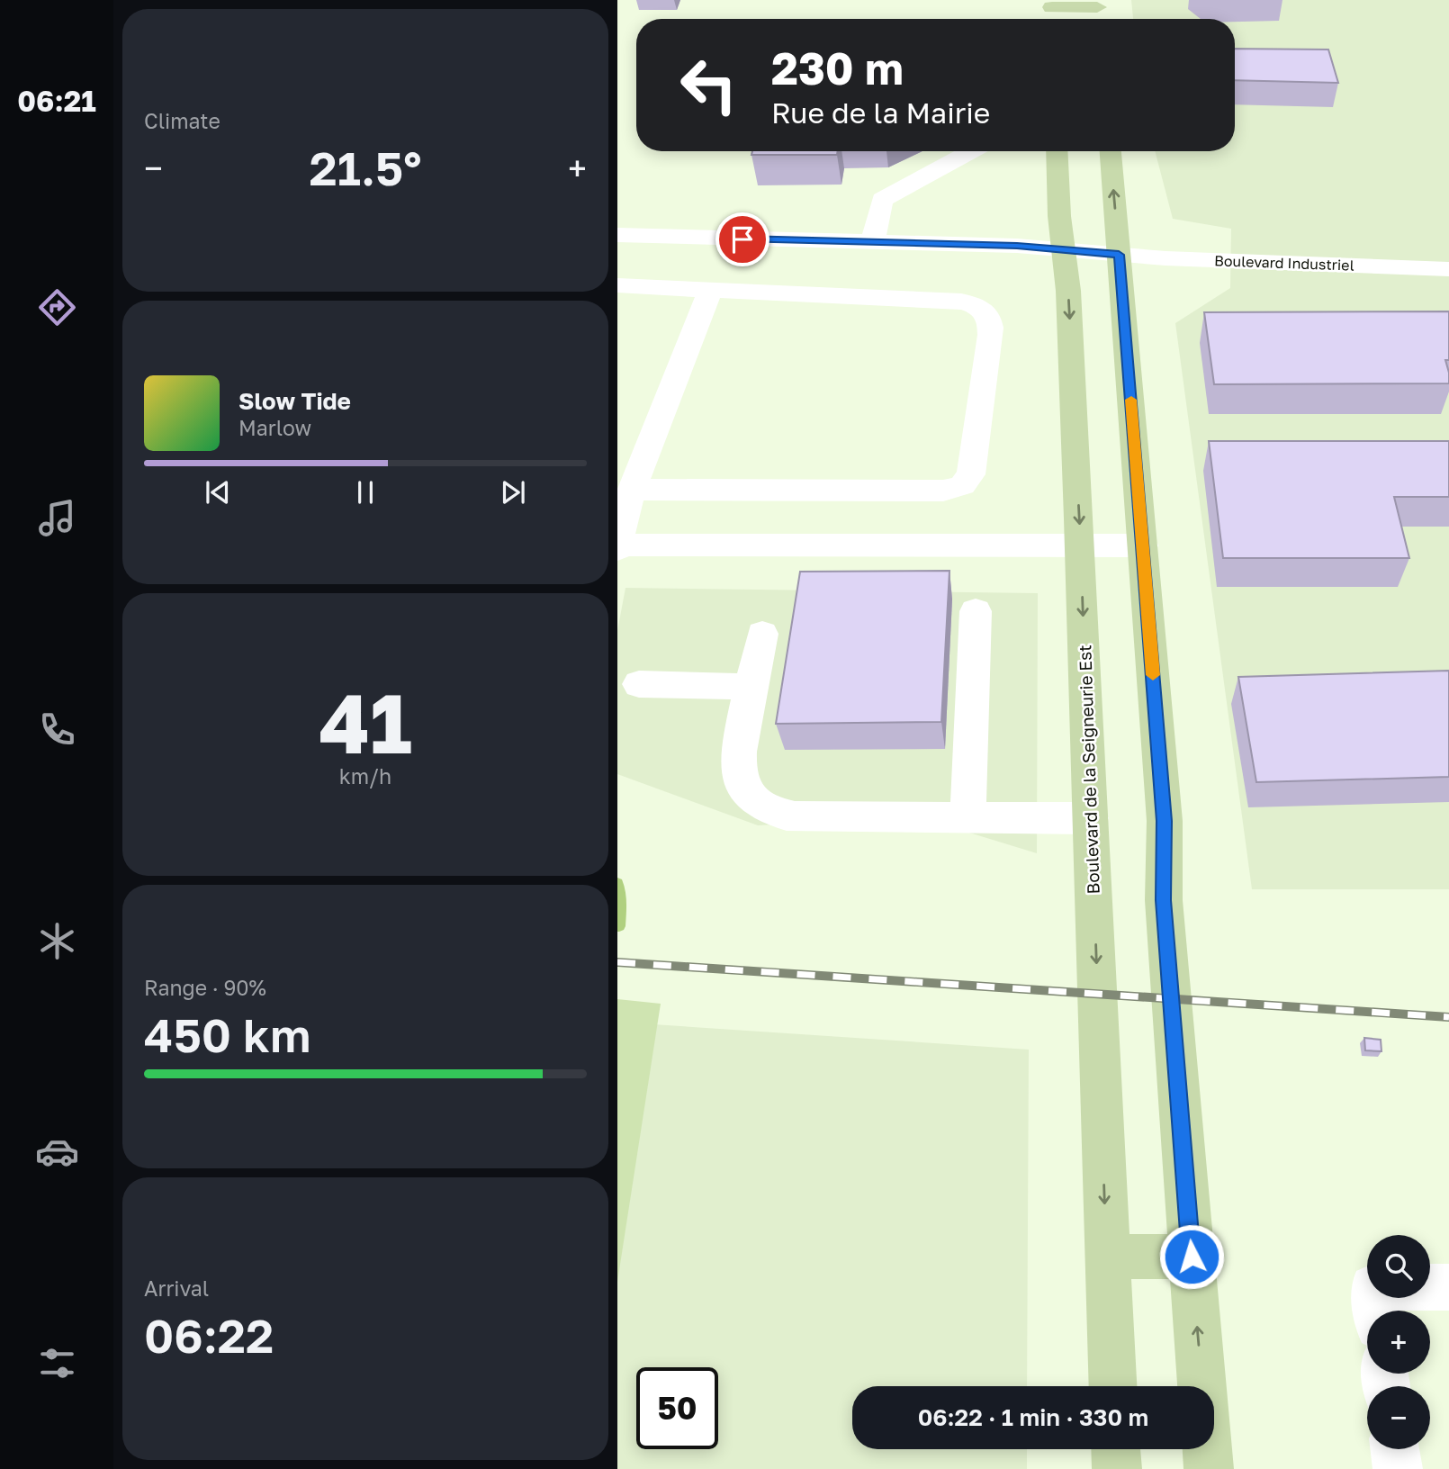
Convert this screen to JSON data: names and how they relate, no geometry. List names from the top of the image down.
{
  "streets": {
    "main road": ["Boulevard de la Seigneurie Est"],
    "street": ["Boulevard Industriel"]
  },
  "crossings": [
    ["Boulevard Industriel", "Boulevard de la Seigneurie Est"]
  ],
  "page": {
    "tabs": "06:21",
    "tile": [
      "Climate",
      ["41", "km/h"],
      ["Range · 90%", "450 km"],
      ["Arrival", "06:22"]
    ],
    "turn": ["230 m", "Rue de la Mairie"],
    "heat": ["−", "21.5°", "+"],
    "song": ["Slow Tide", "Marlow"],
    "map_buttons": ["+", "−"],
    "limit": "50",
    "trip": "06:22 · 1 min · 330 m"
  }
}
